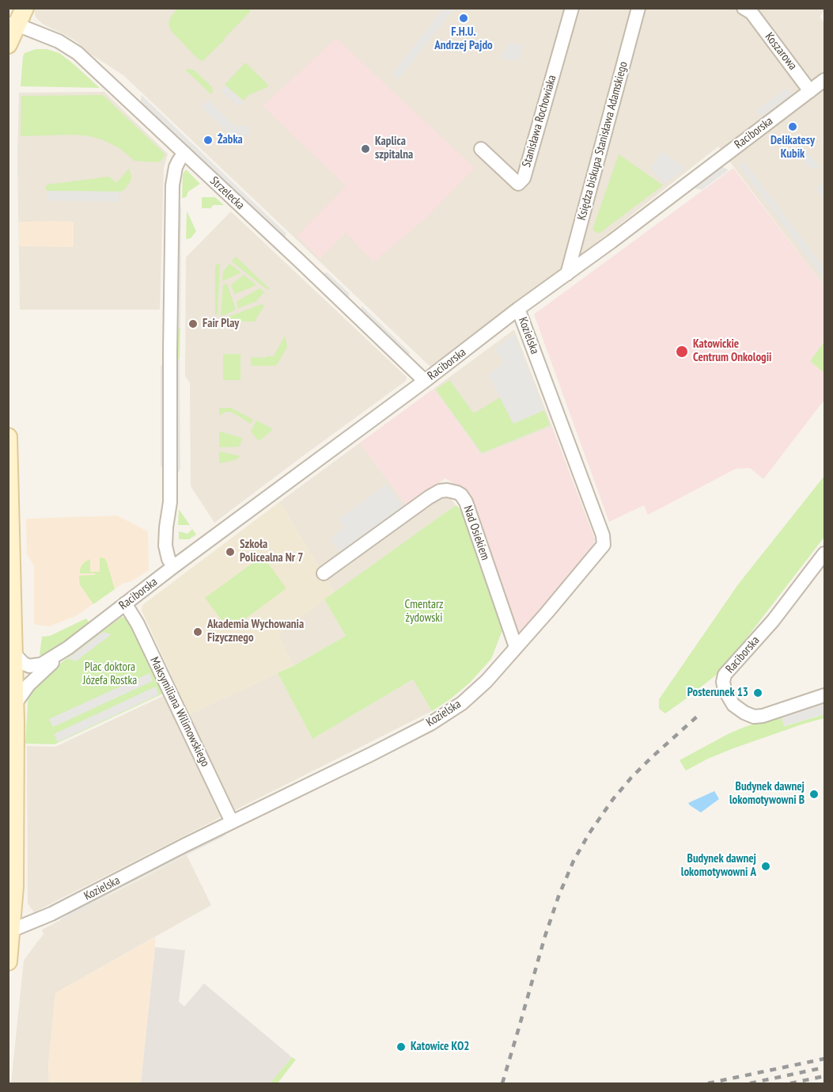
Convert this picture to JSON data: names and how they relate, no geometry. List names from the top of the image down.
{
  "streets": {
    "street": [
      "Koszarowa",
      "Stanisława Rochowiaka",
      "Raciborska",
      "Księdza biskupa Stanisława Adamskiego",
      "Strzelecka",
      "Kozielska",
      "Nad Osiekiem",
      "Maksymiliana Wilimowskiego"
    ]
  },
  "crossings": [
    ["Koszarowa", "Raciborska"],
    ["Raciborska", "Księdza biskupa Stanisława Adamskiego"],
    ["Raciborska", "Strzelecka"],
    ["Raciborska", "Kozielska"],
    ["Raciborska", "Maksymiliana Wilimowskiego"],
    ["Kozielska", "Nad Osiekiem"],
    ["Kozielska", "Maksymiliana Wilimowskiego"]
  ],
  "parks": ["Cmentarz żydowski", "Plac doktora Józefa Rostka"],
  "places": [
    "F.H.U. Andrzej Pajdo",
    "Delikatesy Kubik",
    "Żabka",
    "Kaplica szpitalna",
    "Fair Play",
    "Katowickie Centrum Onkologii",
    "Szkoła Policealna Nr 7",
    "Akademia Wychowania Fizycznego",
    "Posterunek 13",
    "Budynek dawnej lokomotywowni B",
    "Budynek dawnej lokomotywowni A",
    "Katowice KO2"
  ]
}
